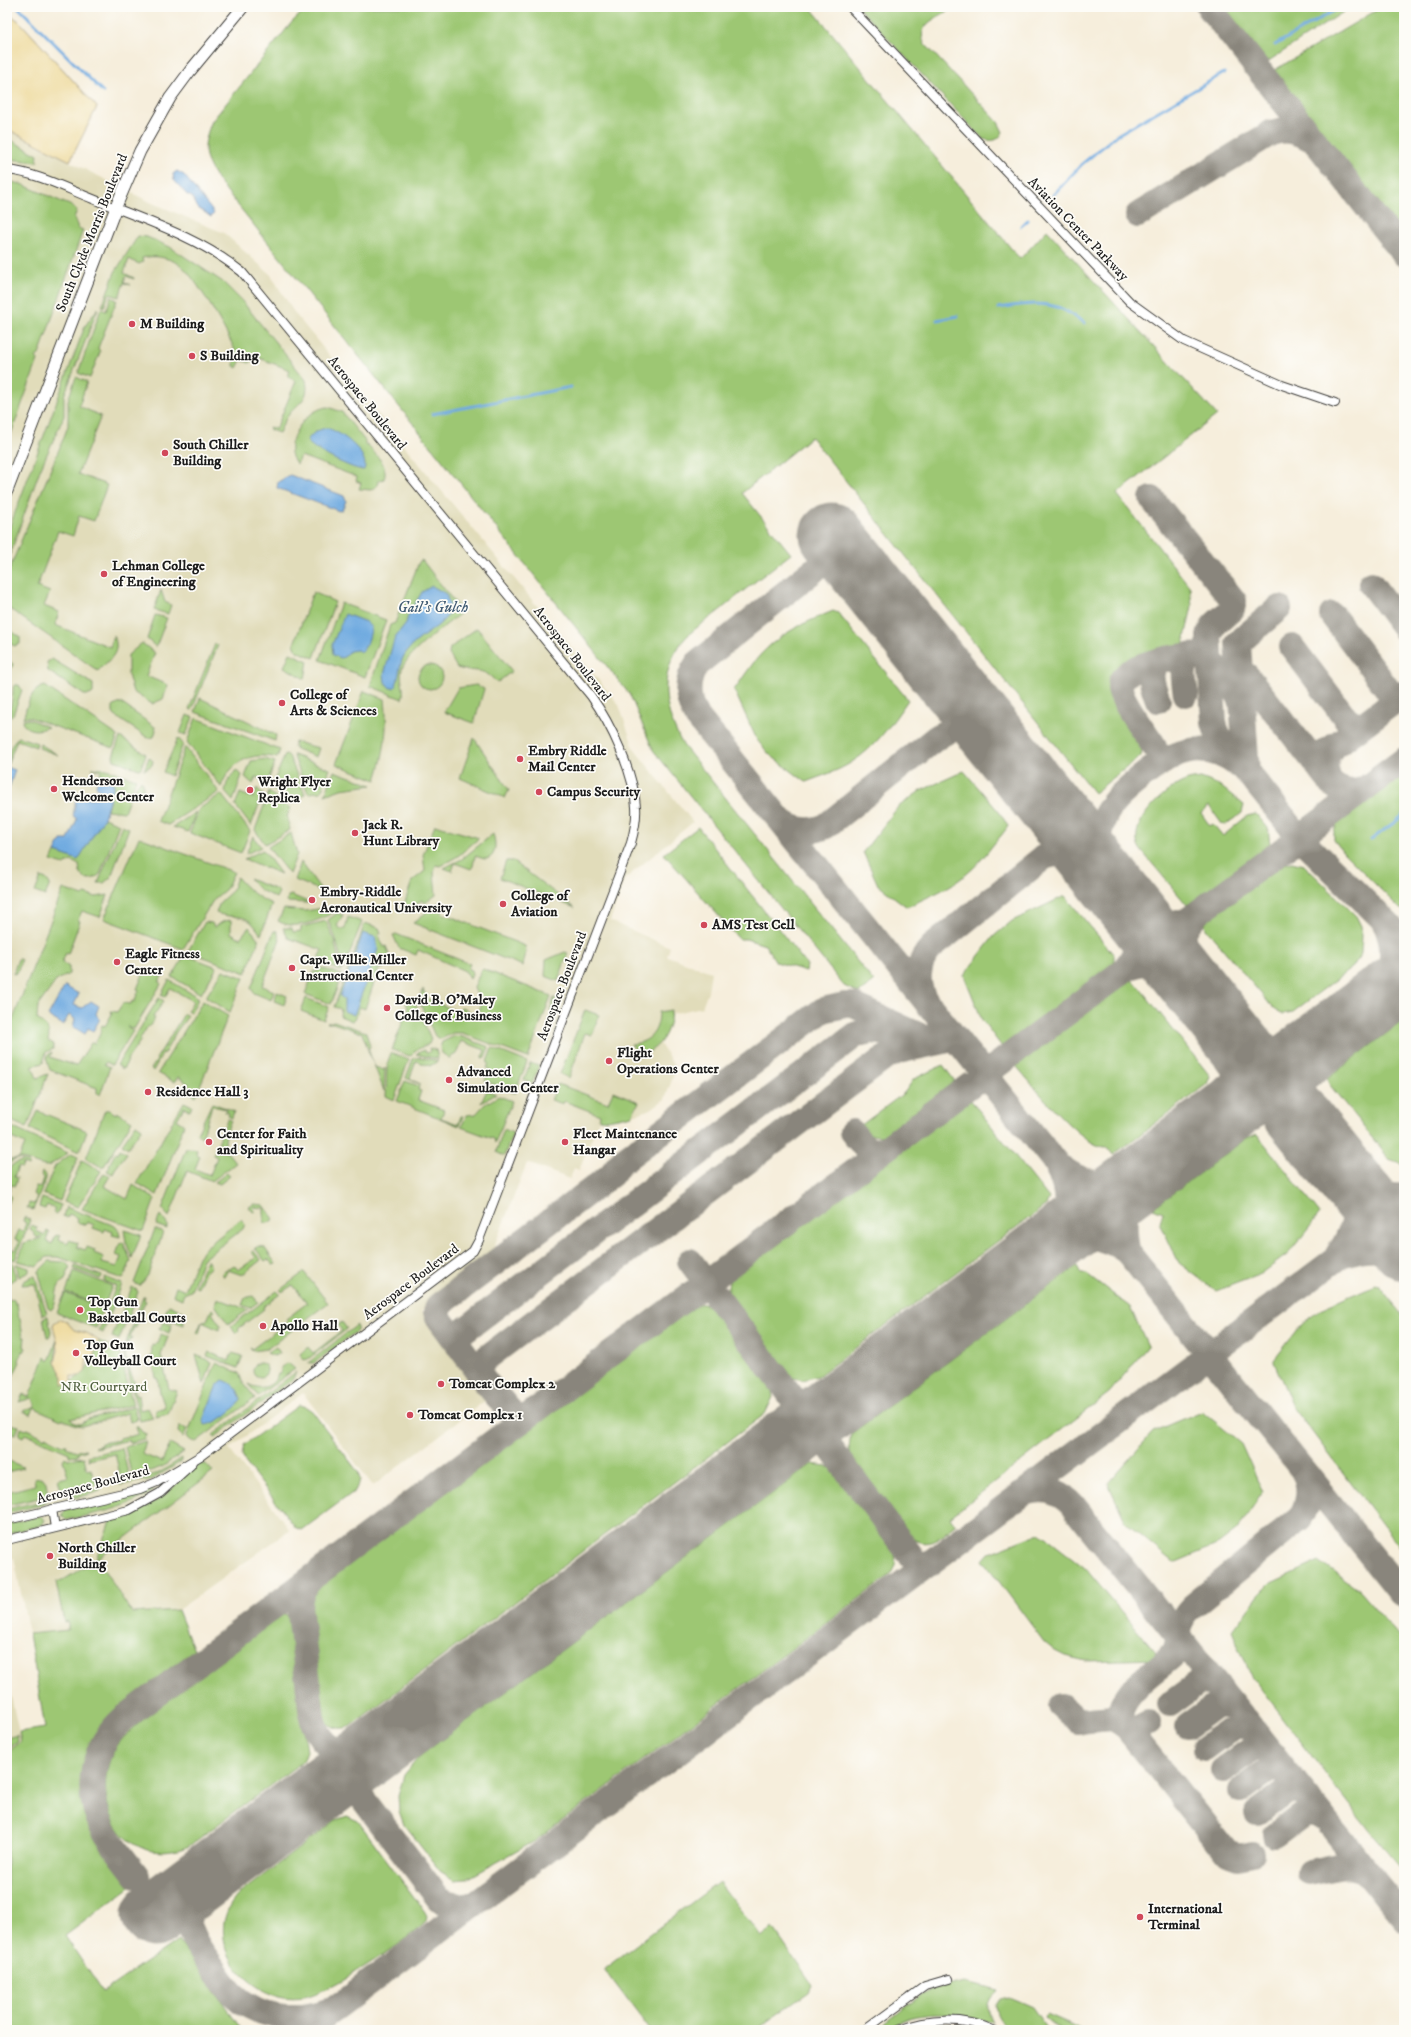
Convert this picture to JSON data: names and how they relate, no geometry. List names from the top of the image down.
{
  "streets": {
    "main road": ["South Clyde Morris Boulevard"],
    "street": ["Aviation Center Parkway", "Aerospace Boulevard"]
  },
  "crossings": [
    ["South Clyde Morris Boulevard", "Aerospace Boulevard"]
  ],
  "water": ["Gail's Gulch"],
  "parks": ["NR1 Courtyard"],
  "places": [
    "M Building",
    "S Building",
    "South Chiller Building",
    "Lehman College of Engineering",
    "College of Arts & Sciences",
    "Embry Riddle Mail Center",
    "Henderson Welcome Center",
    "Wright Flyer Replica",
    "Campus Security",
    "Jack R. Hunt Library",
    "Embry-Riddle Aeronautical University",
    "College of Aviation",
    "AMS Test Cell",
    "Eagle Fitness Center",
    "Capt. Willie Miller Instructional Center",
    "David B. O'Maley College of Business",
    "Flight Operations Center",
    "Advanced Simulation Center",
    "Residence Hall 3",
    "Center for Faith and Spirituality",
    "Fleet Maintenance Hangar",
    "Top Gun Basketball Courts",
    "Apollo Hall",
    "Top Gun Volleyball Court",
    "Tomcat Complex 2",
    "Tomcat Complex 1",
    "North Chiller Building",
    "International Terminal"
  ]
}
